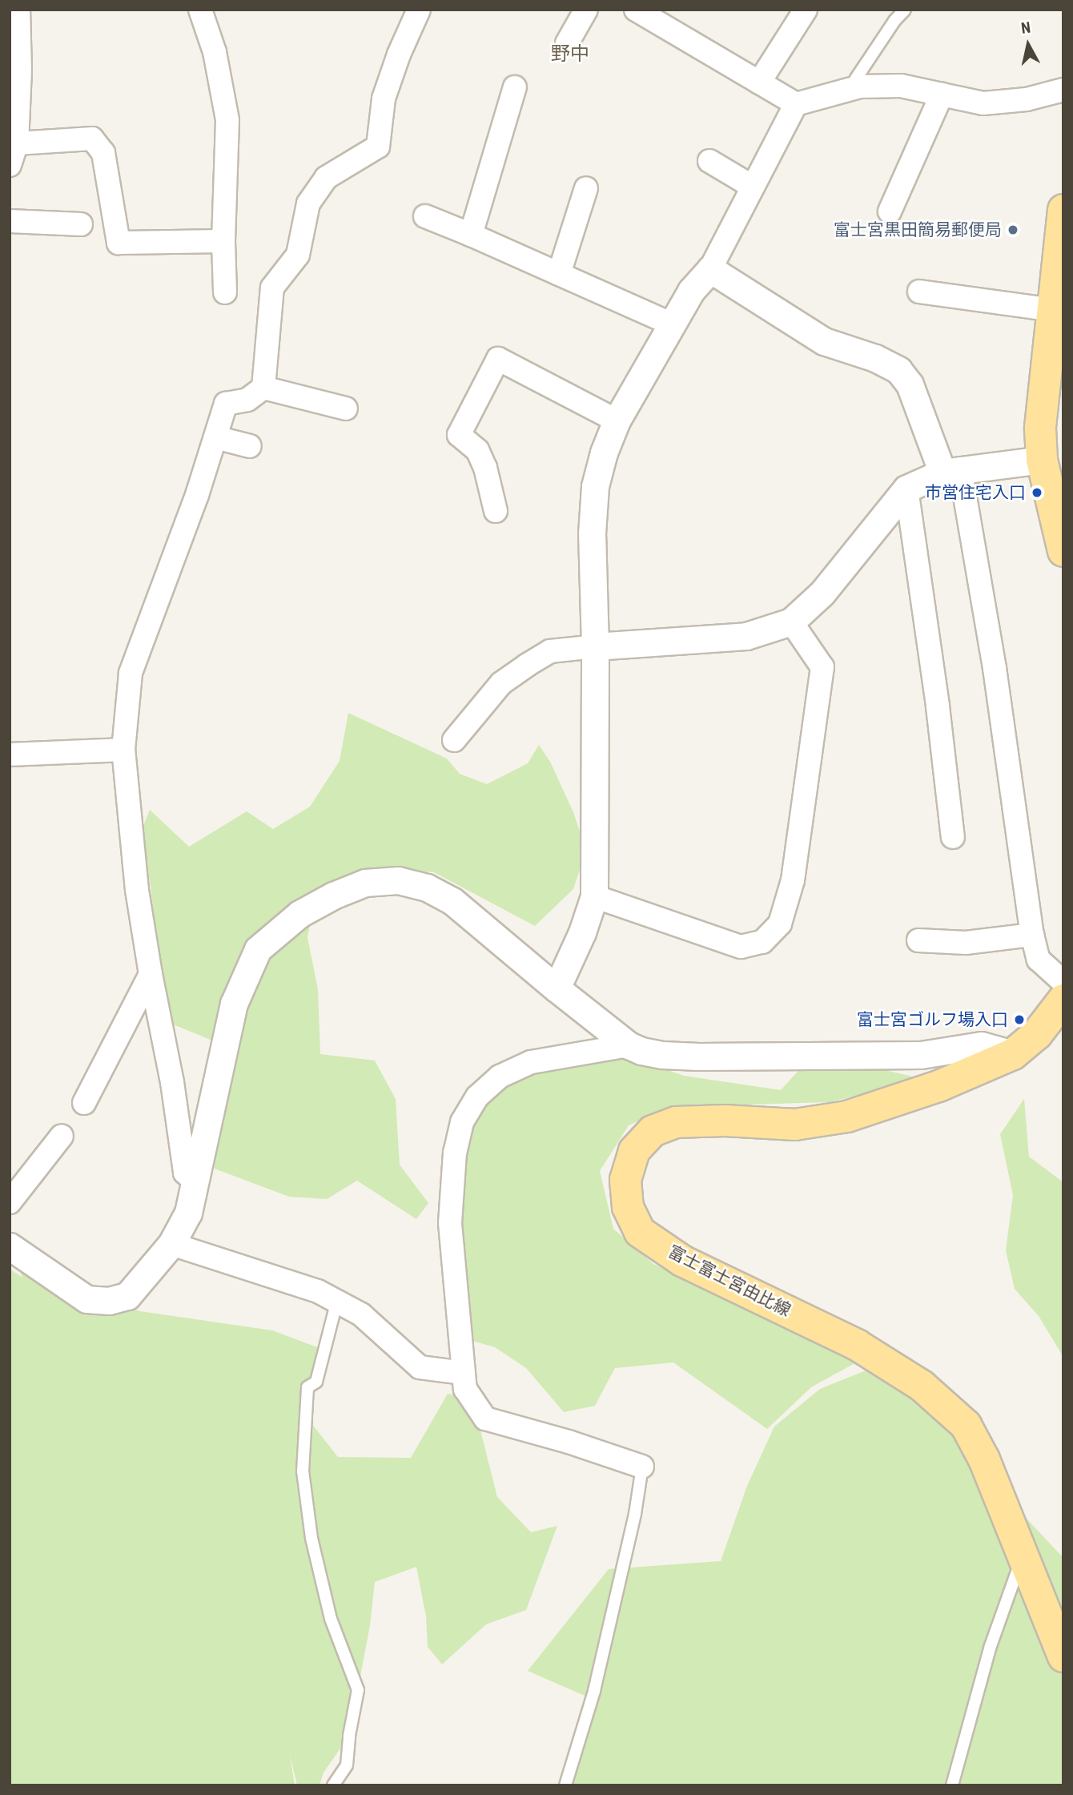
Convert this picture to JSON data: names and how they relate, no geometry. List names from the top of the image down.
{
  "streets": {
    "main road": ["富士富士宮由比線"]
  },
  "districts": ["野中"],
  "places": ["富士宮黒田簡易郵便局", "市営住宅入口", "富士宮ゴルフ場入口"],
  "north": "top"
}
